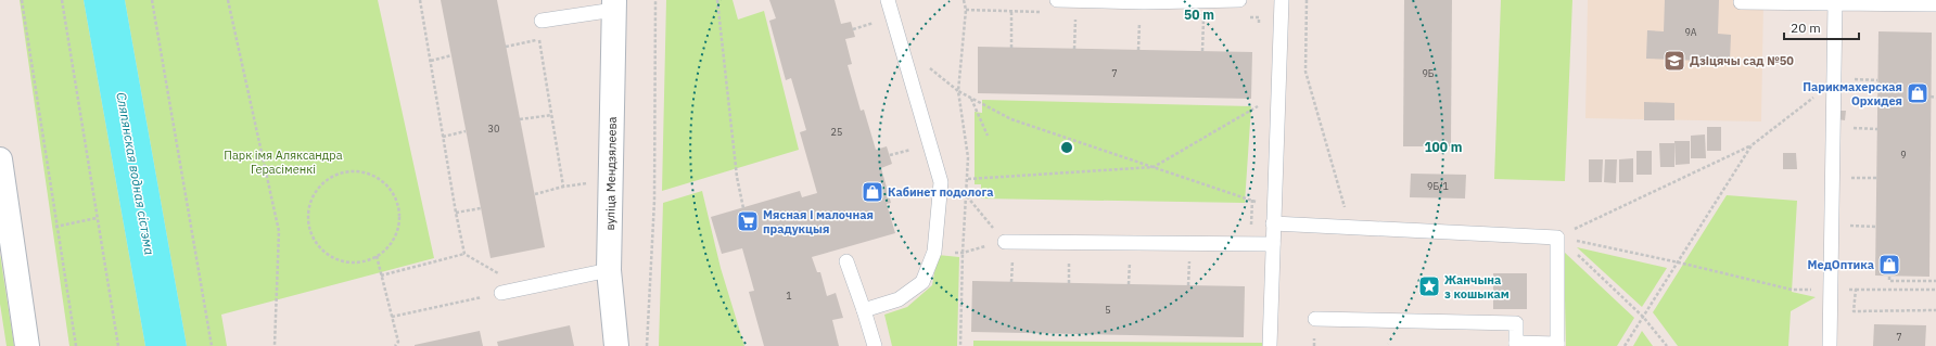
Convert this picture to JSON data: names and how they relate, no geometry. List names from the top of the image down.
{
  "streets": {
    "street": ["вуліца Мендзялеева"]
  },
  "water": ["Сляпянская водная сістэма"],
  "parks": ["Парк імя Аляксандра Герасіменкі"],
  "places": {
    "school or university": ["Дзіцячы сад №50"],
    "shop": ["Парикмахерская Орхидея", "Кабинет подолога", "МедОптика"],
    "supermarket": ["Мясная і малочная прадукцыя"],
    "place": ["Жанчына з кошыкам"]
  },
  "house_numbers": [
    "9А",
    "7",
    "9Б",
    "30",
    "25",
    "9",
    "9Б/1",
    "1",
    "5",
    "7"
  ],
  "scale_bar": "20 m",
  "rings": ["50 m", "100 m"]
}
